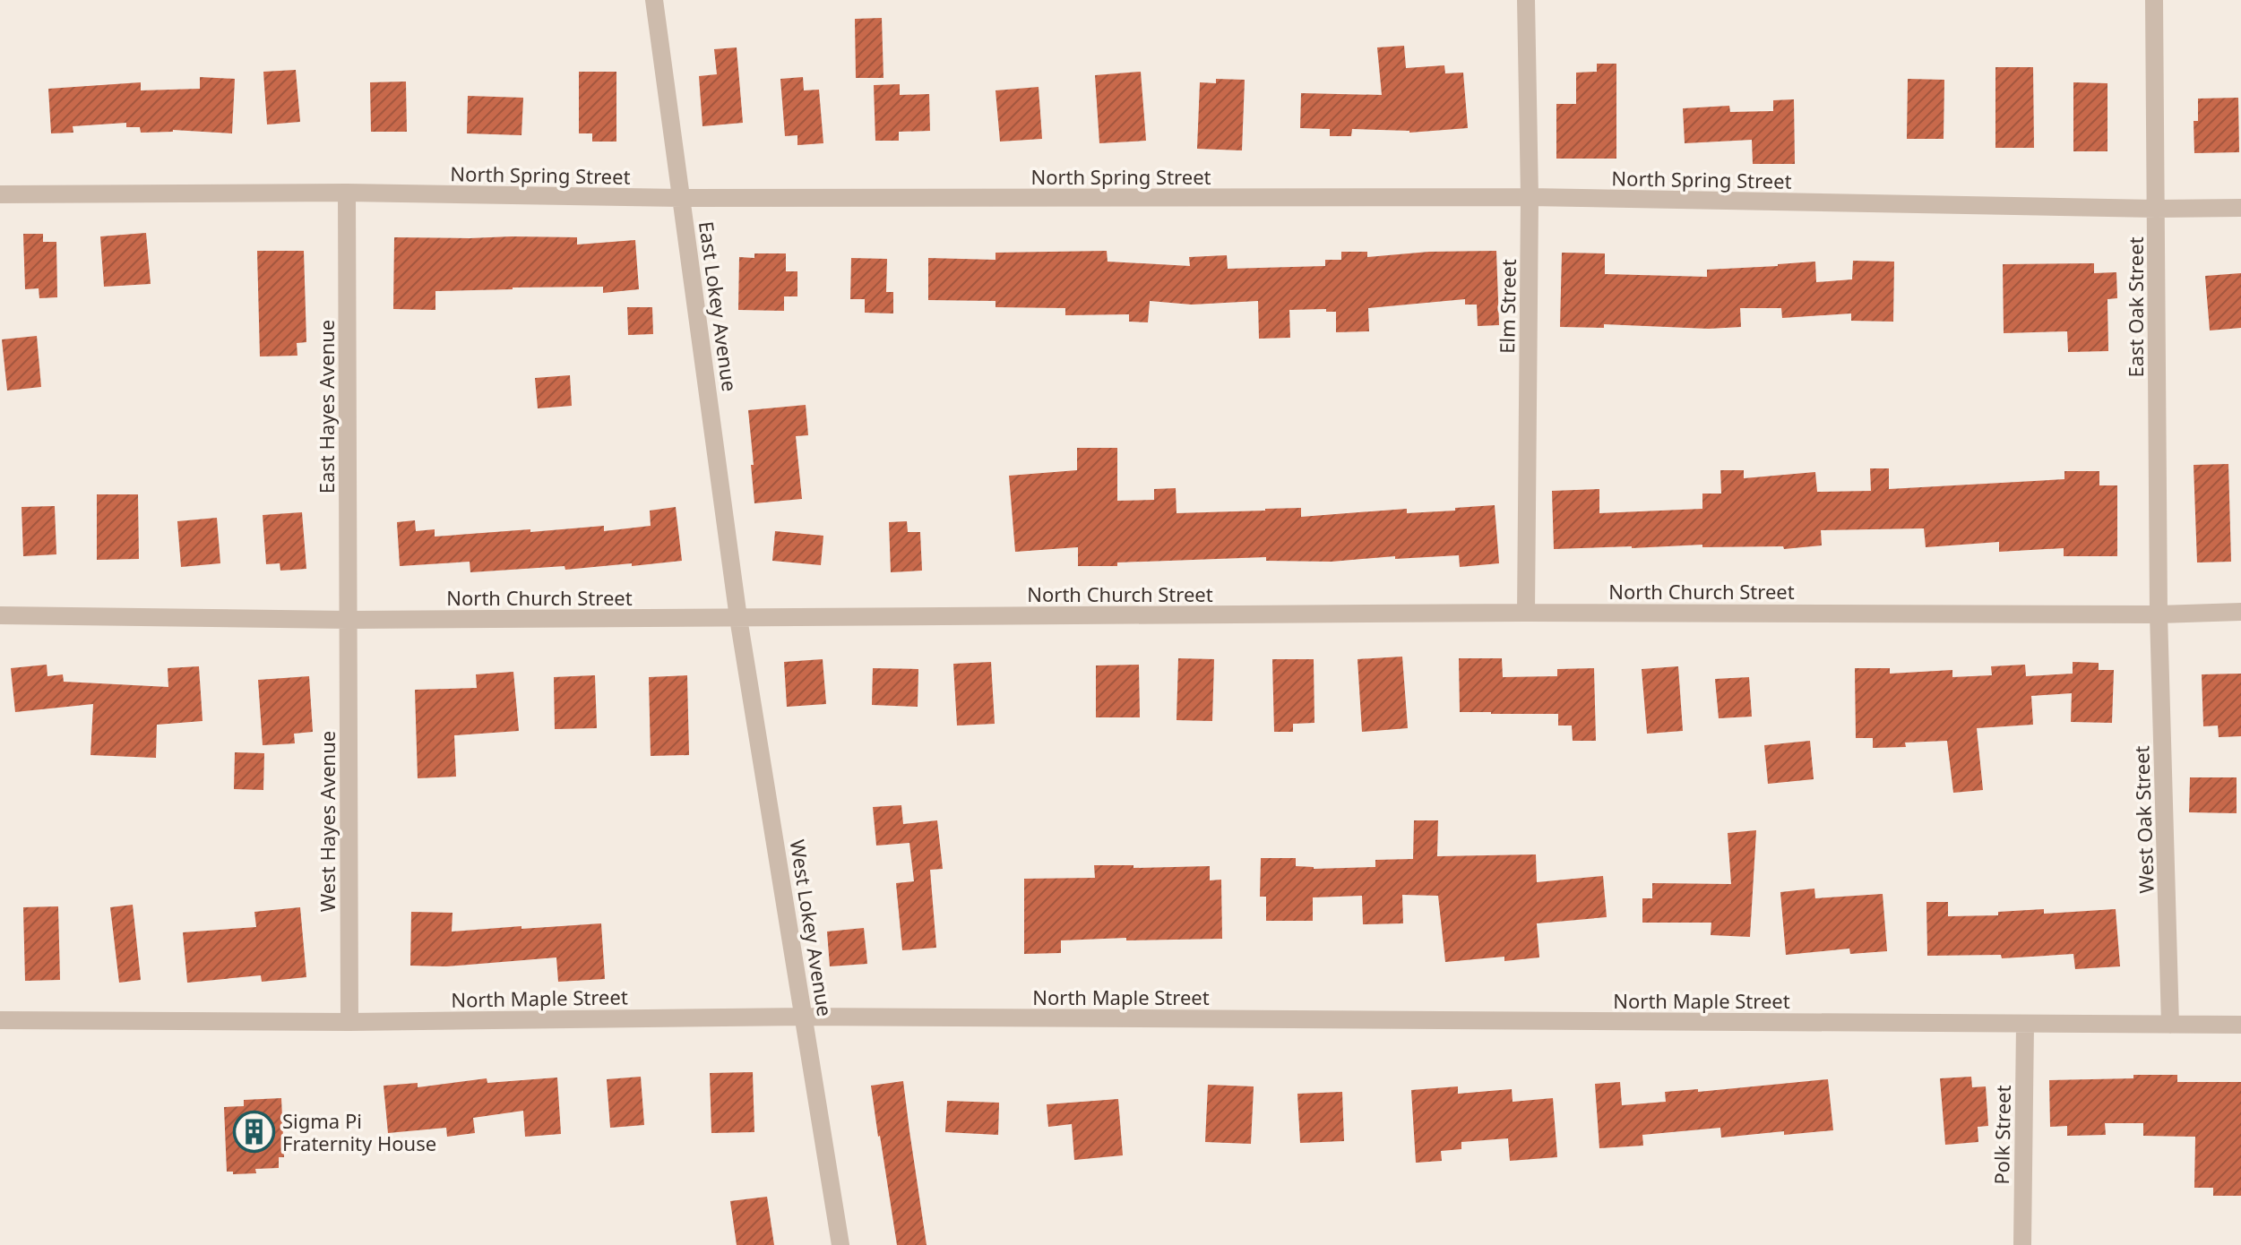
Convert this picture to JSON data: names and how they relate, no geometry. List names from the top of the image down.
{
  "streets": {
    "street": [
      "North Spring Street",
      "East Lokey Avenue",
      "Elm Street",
      "East Oak Street",
      "East Hayes Avenue",
      "North Church Street",
      "West Oak Street",
      "West Hayes Avenue",
      "West Lokey Avenue",
      "North Maple Street",
      "Polk Street"
    ]
  },
  "crossings": [
    ["North Spring Street", "East Lokey Avenue"],
    ["North Spring Street", "Elm Street"],
    ["North Spring Street", "East Oak Street"],
    ["North Spring Street", "East Hayes Avenue"],
    ["East Lokey Avenue", "North Church Street"],
    ["East Lokey Avenue", "West Lokey Avenue"],
    ["Elm Street", "North Church Street"],
    ["East Oak Street", "North Church Street"],
    ["East Oak Street", "West Oak Street"],
    ["East Hayes Avenue", "North Church Street"],
    ["East Hayes Avenue", "West Hayes Avenue"],
    ["North Church Street", "West Oak Street"],
    ["North Church Street", "West Hayes Avenue"],
    ["North Church Street", "West Lokey Avenue"],
    ["West Oak Street", "North Maple Street"],
    ["West Hayes Avenue", "North Maple Street"],
    ["West Lokey Avenue", "North Maple Street"],
    ["North Maple Street", "Polk Street"]
  ],
  "places": {
    "building": ["Sigma Pi Fraternity House"]
  }
}
